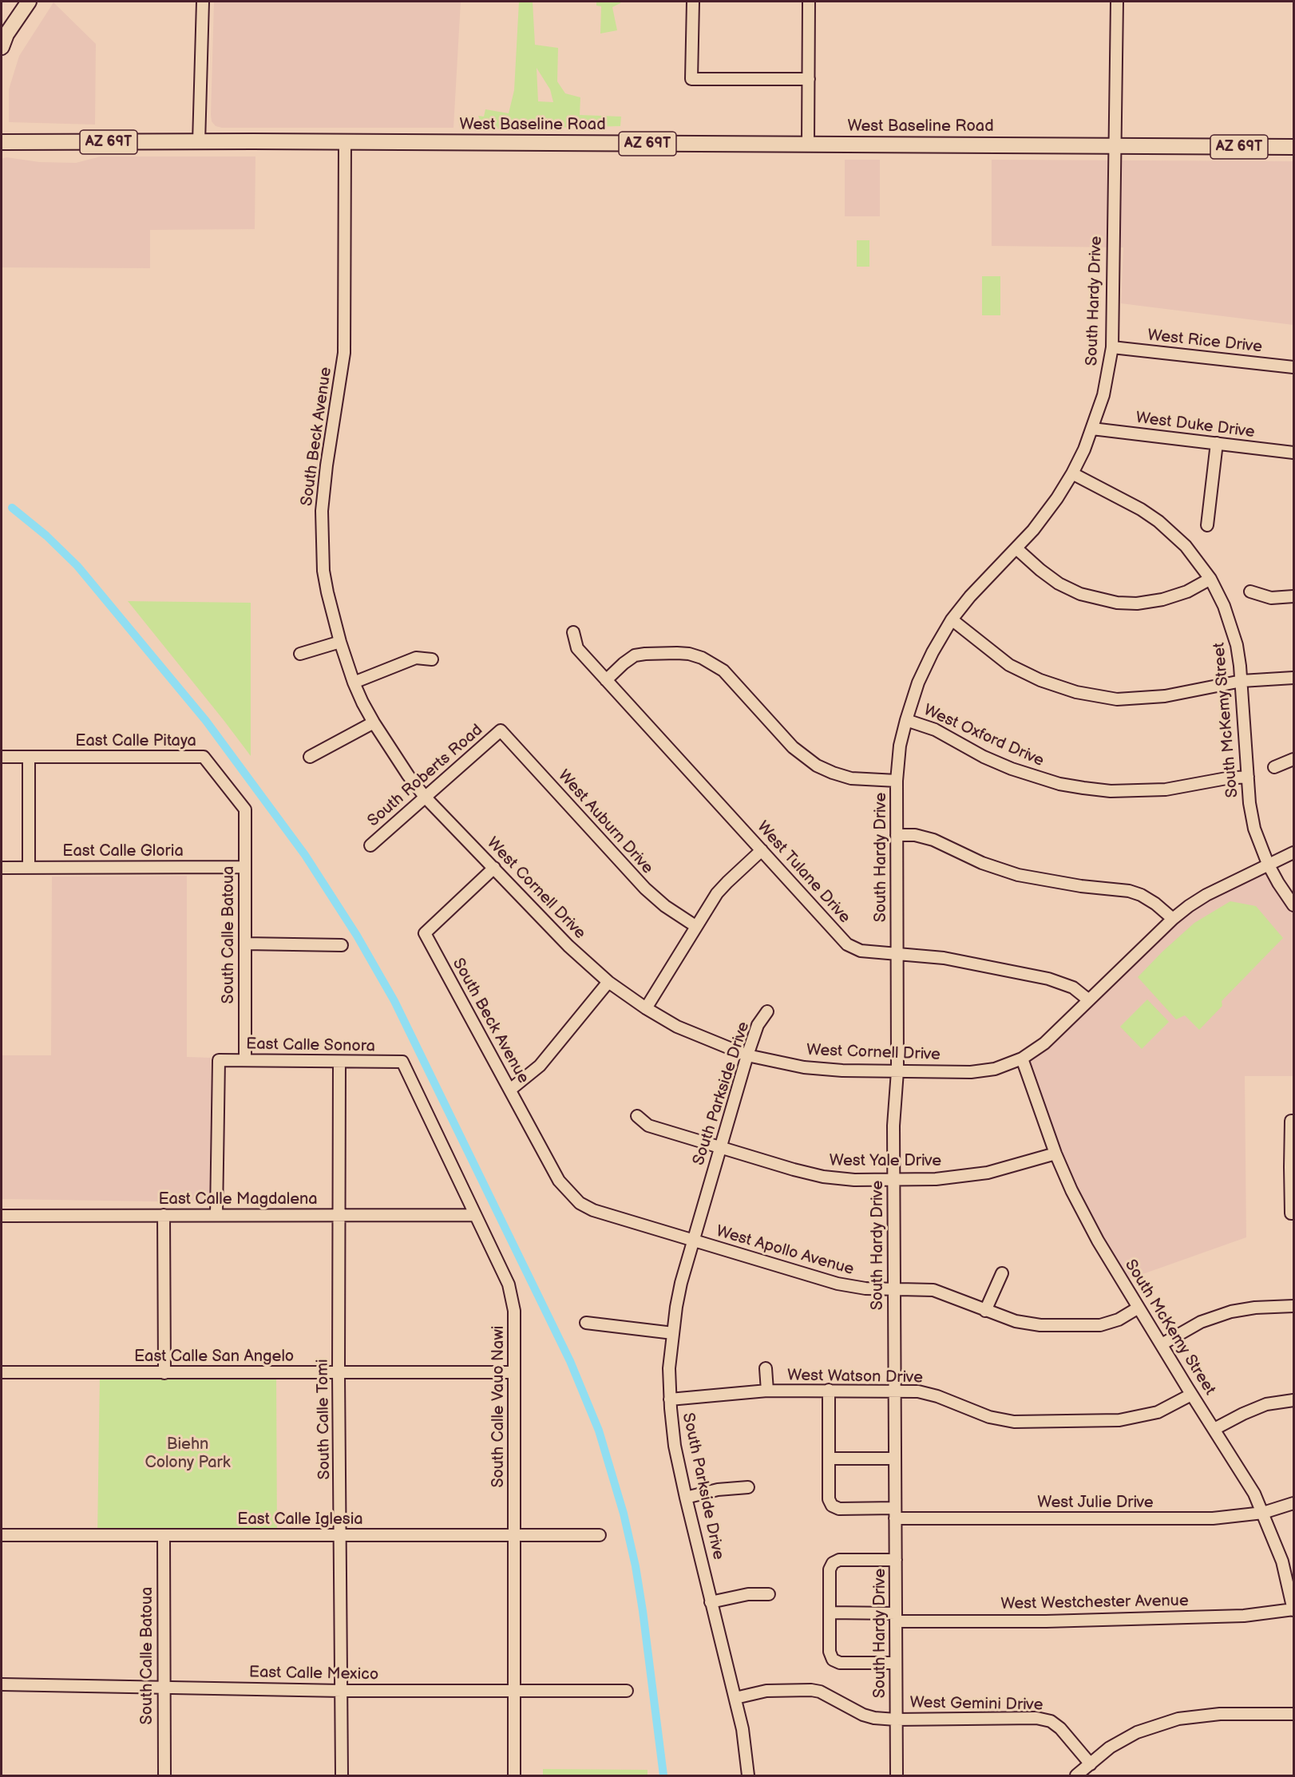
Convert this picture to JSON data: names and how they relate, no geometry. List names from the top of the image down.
{
  "streets": {
    "main road": ["West Baseline Road", "AZ 69T"],
    "street": [
      "South Hardy Drive",
      "West Rice Drive",
      "West Duke Drive",
      "South Beck Avenue",
      "South McKemy Street",
      "West Oxford Drive",
      "East Calle Pitaya",
      "South Roberts Road",
      "West Auburn Drive",
      "East Calle Gloria",
      "West Tulane Drive",
      "West Cornell Drive",
      "South Calle Batoua",
      "East Calle Sonora",
      "South Parkside Drive",
      "West Yale Drive",
      "East Calle Magdalena",
      "West Apollo Avenue",
      "East Calle San Angelo",
      "West Watson Drive",
      "South Calle Vauo Nawi",
      "South Calle Tomi",
      "West Julie Drive",
      "East Calle Iglesia",
      "West Westchester Avenue",
      "East Calle Mexico",
      "West Gemini Drive"
    ]
  },
  "crossings": [
    ["West Baseline Road", "South Hardy Drive"],
    ["West Baseline Road", "South Beck Avenue"],
    ["South Hardy Drive", "West Rice Drive"],
    ["South Hardy Drive", "West Duke Drive"],
    ["South Hardy Drive", "South McKemy Street"],
    ["South Hardy Drive", "West Oxford Drive"],
    ["South Hardy Drive", "West Tulane Drive"],
    ["South Hardy Drive", "West Cornell Drive"],
    ["South Hardy Drive", "West Yale Drive"],
    ["South Hardy Drive", "West Apollo Avenue"],
    ["South Hardy Drive", "West Watson Drive"],
    ["South Hardy Drive", "West Julie Drive"],
    ["South Hardy Drive", "West Westchester Avenue"],
    ["South Hardy Drive", "West Gemini Drive"],
    ["South Beck Avenue", "South Roberts Road"],
    ["South Beck Avenue", "West Cornell Drive"],
    ["South Beck Avenue", "West Apollo Avenue"],
    ["South McKemy Street", "West Oxford Drive"],
    ["South McKemy Street", "West Cornell Drive"],
    ["South McKemy Street", "West Yale Drive"],
    ["South McKemy Street", "West Apollo Avenue"],
    ["South McKemy Street", "West Watson Drive"],
    ["South McKemy Street", "West Julie Drive"],
    ["South McKemy Street", "West Westchester Avenue"],
    ["East Calle Pitaya", "South Calle Batoua"],
    ["South Roberts Road", "West Auburn Drive"],
    ["South Roberts Road", "West Cornell Drive"],
    ["East Calle Gloria", "South Calle Batoua"],
    ["West Tulane Drive", "West Cornell Drive"],
    ["West Cornell Drive", "South Parkside Drive"],
    ["South Calle Batoua", "East Calle Sonora"],
    ["South Calle Batoua", "East Calle Iglesia"],
    ["South Calle Batoua", "East Calle Mexico"],
    ["East Calle Sonora", "East Calle Magdalena"],
    ["East Calle Sonora", "South Calle Vauo Nawi"],
    ["East Calle Sonora", "South Calle Tomi"],
    ["South Parkside Drive", "West Yale Drive"],
    ["South Parkside Drive", "West Apollo Avenue"],
    ["South Parkside Drive", "West Watson Drive"],
    ["South Parkside Drive", "West Gemini Drive"],
    ["East Calle Magdalena", "South Calle Vauo Nawi"],
    ["East Calle Magdalena", "South Calle Tomi"],
    ["East Calle San Angelo", "South Calle Vauo Nawi"],
    ["East Calle San Angelo", "South Calle Tomi"],
    ["South Calle Vauo Nawi", "East Calle Iglesia"],
    ["South Calle Vauo Nawi", "East Calle Mexico"],
    ["South Calle Tomi", "East Calle Iglesia"],
    ["South Calle Tomi", "East Calle Mexico"]
  ],
  "parks": ["Biehn Colony Park"]
}
